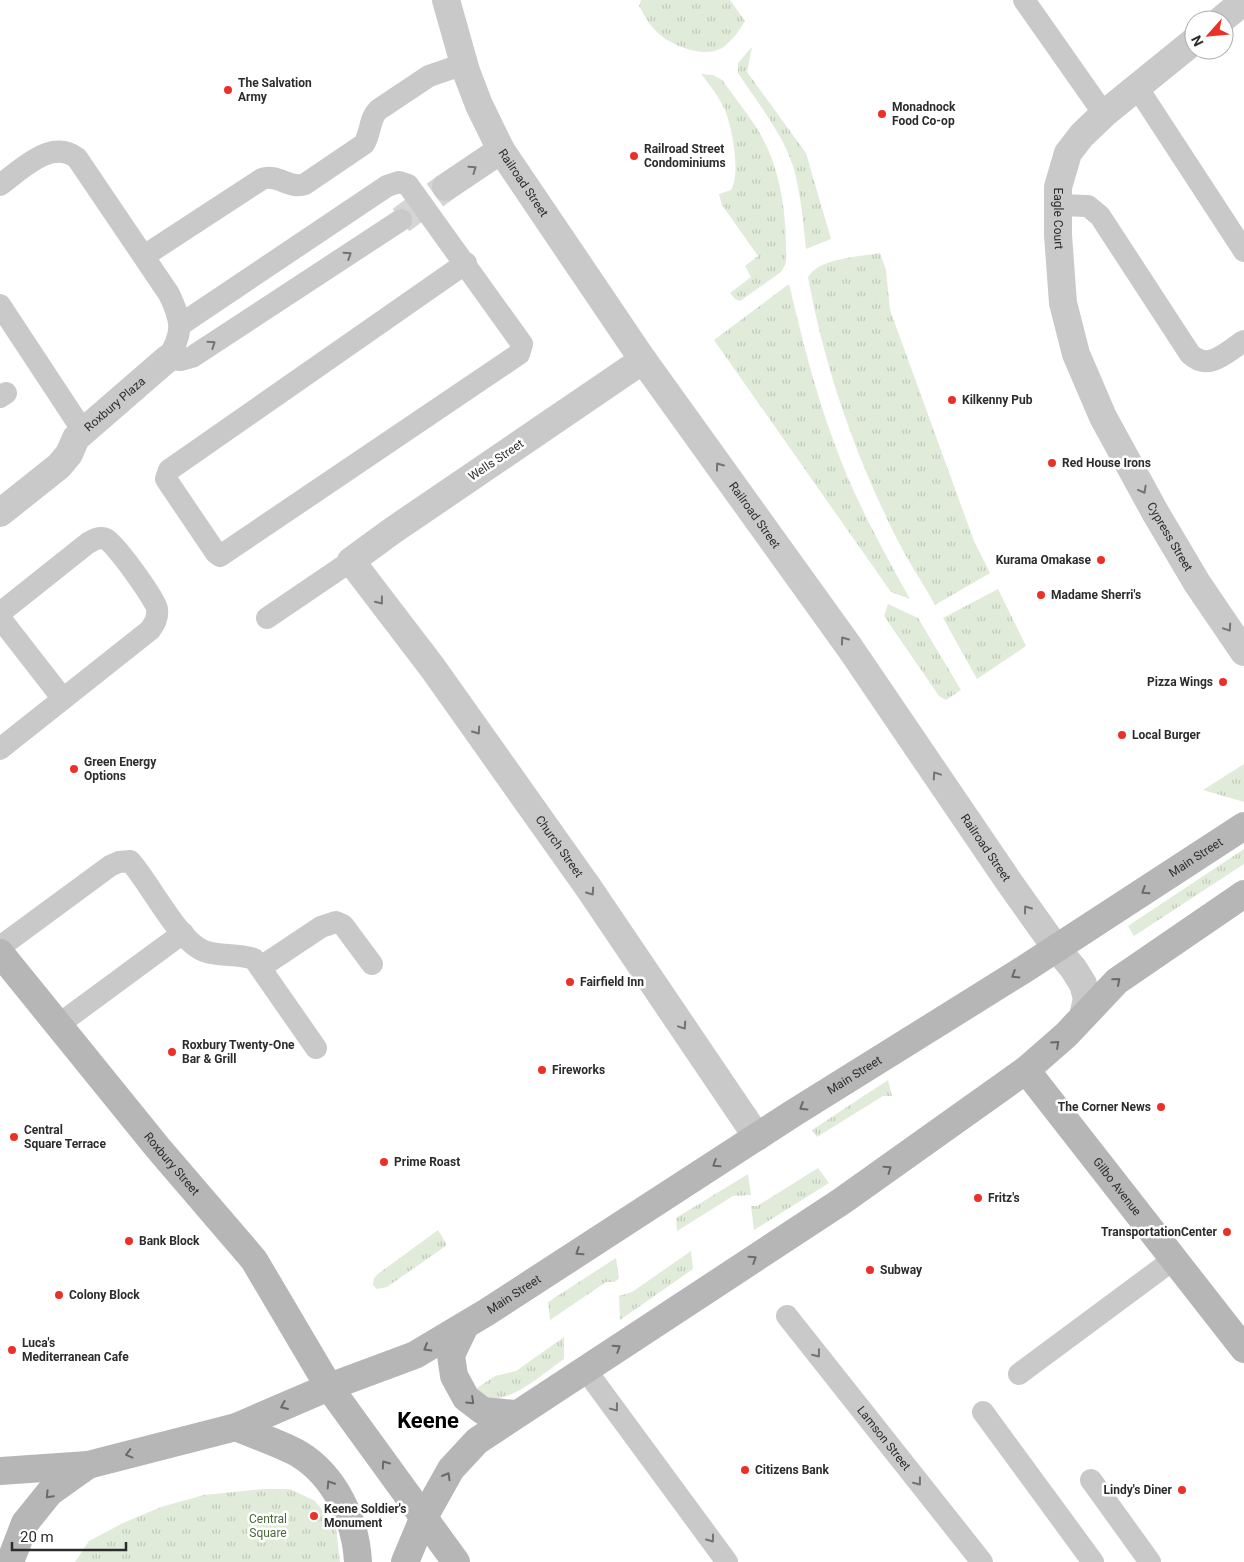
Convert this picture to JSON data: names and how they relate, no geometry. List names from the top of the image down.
{
  "streets": {
    "main road": ["Main Street", "Roxbury Street", "Gilbo Avenue"],
    "street": [
      "Railroad Street",
      "Eagle Court",
      "Roxbury Plaza",
      "Wells Street",
      "Cypress Street",
      "Church Street"
    ],
    "lane": ["Lamson Street"]
  },
  "crossings": [
    ["Railroad Street", "Wells Street"],
    ["Railroad Street", "Main Street"],
    ["Eagle Court", "Cypress Street"],
    ["Wells Street", "Church Street"],
    ["Church Street", "Main Street"],
    ["Main Street", "Roxbury Street"]
  ],
  "one_way": ["Railroad Street", "Cypress Street", "Church Street"],
  "districts": ["Keene"],
  "parks": ["Central Square"],
  "places": [
    "The Salvation Army",
    "Monadnock Food Co-op",
    "Railroad Street Condominiums",
    "Kilkenny Pub",
    "Red House Irons",
    "Kurama Omakase",
    "Madame Sherri's",
    "Pizza Wings",
    "Local Burger",
    "Green Energy Options",
    "Fairfield Inn",
    "Roxbury Twenty-One Bar & Grill",
    "Fireworks",
    "The Corner News",
    "Central Square Terrace",
    "Prime Roast",
    "Fritz's",
    "TransportationCenter",
    "Bank Block",
    "Subway",
    "Colony Block",
    "Luca's Mediterranean Cafe",
    "Citizens Bank",
    "Lindy's Diner",
    "Keene Soldier's Monument"
  ],
  "scale_bar": "20 m",
  "north": "bottom left"
}
